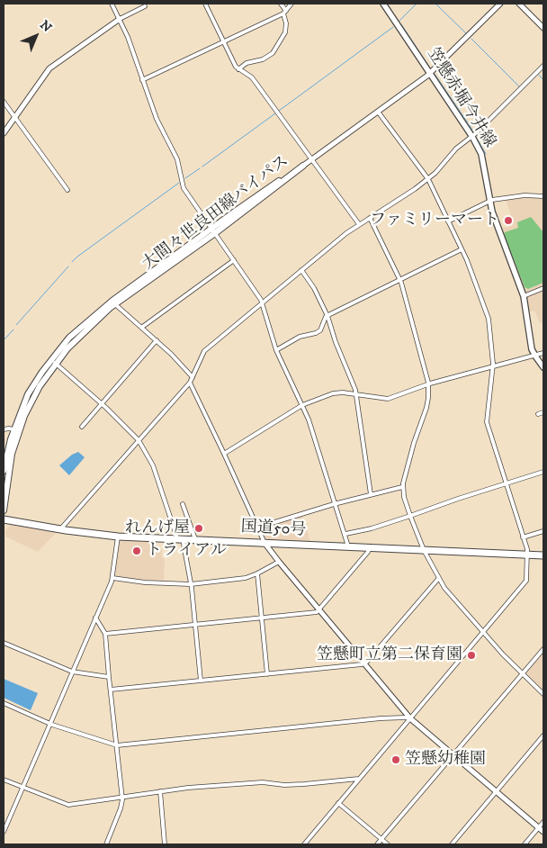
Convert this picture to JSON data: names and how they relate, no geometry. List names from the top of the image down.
{
  "streets": {
    "highway": ["国道50号"],
    "main road": ["笠懸赤堀今井線", "大間々世良田線バイパス"]
  },
  "places": [
    "ファミリーマート",
    "れんげ屋",
    "トライアル",
    "笠懸町立第二保育園",
    "笠懸幼稚園"
  ],
  "north": "top right"
}
